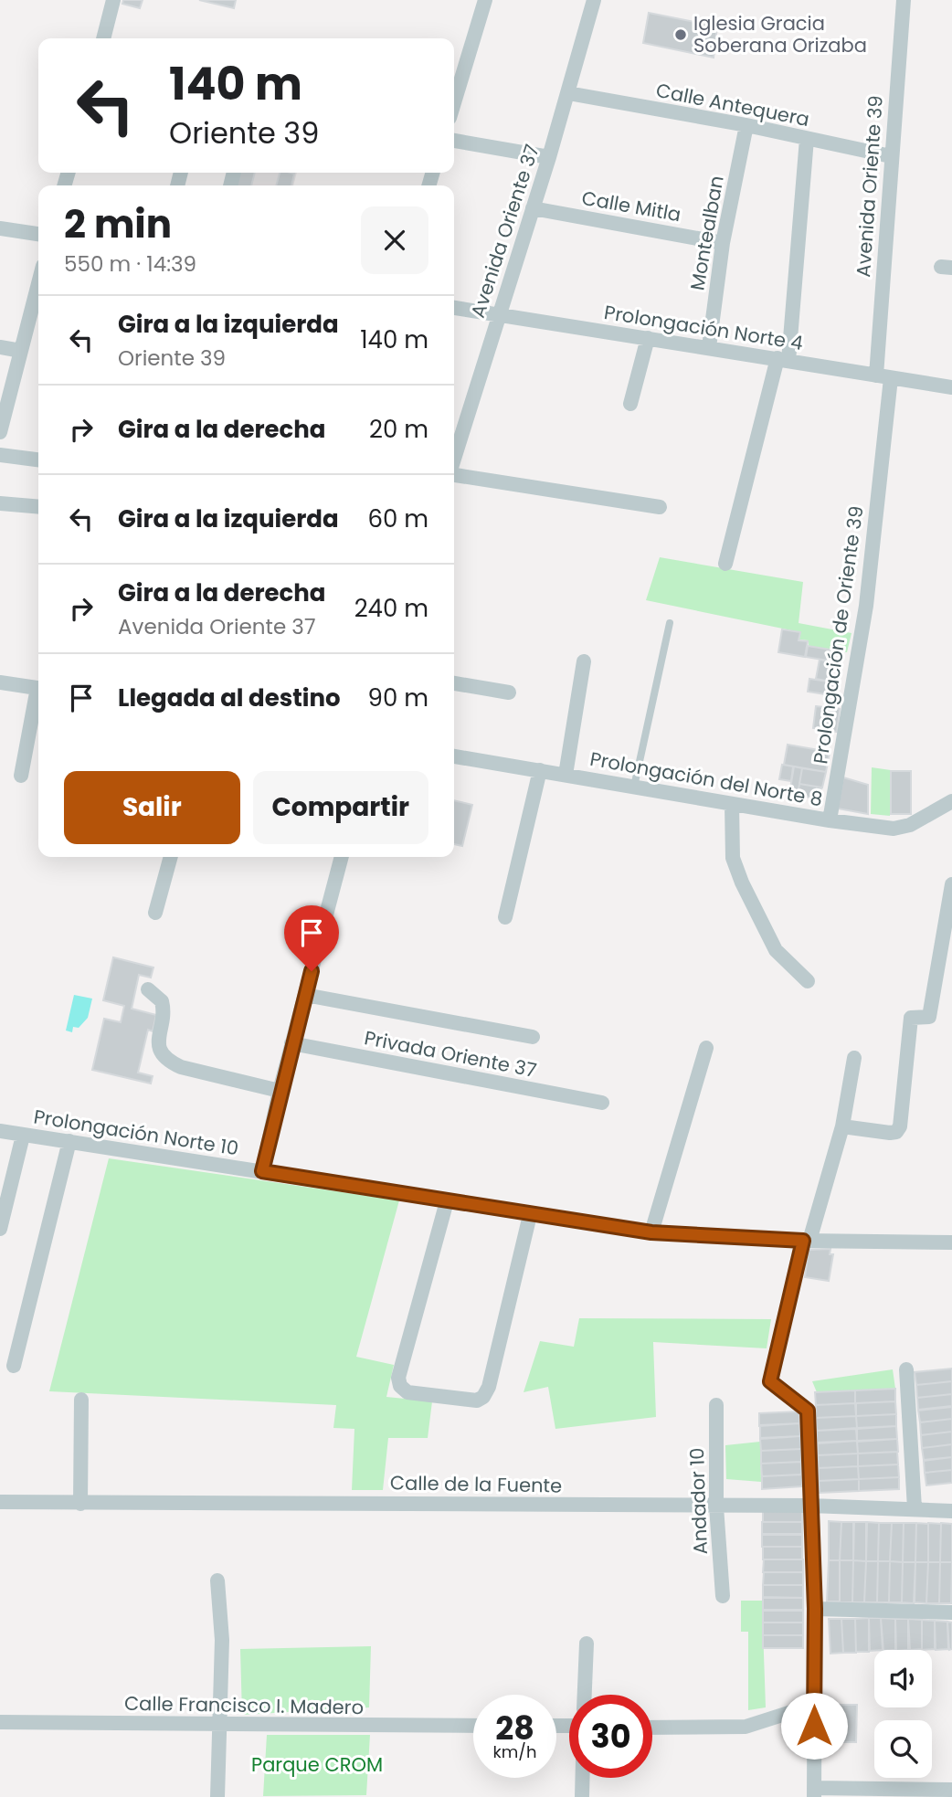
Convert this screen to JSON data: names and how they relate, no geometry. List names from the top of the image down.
{
  "streets": {
    "street": [
      "Calle Antequera",
      "Avenida Oriente 39",
      "Calle Mitla",
      "Avenida Oriente 37",
      "Montealban",
      "Prolongación Norte 4",
      "Prolongación de Oriente 39",
      "Prolongación del Norte 8",
      "Privada Oriente 37",
      "Prolongación Norte 10",
      "Calle de la Fuente",
      "Andador 10",
      "Calle Francisco I. Madero"
    ]
  },
  "crossings": [
    ["Calle Antequera", "Avenida Oriente 39"],
    ["Calle Antequera", "Avenida Oriente 37"],
    ["Calle Antequera", "Montealban"],
    ["Avenida Oriente 39", "Prolongación Norte 4"],
    ["Avenida Oriente 39", "Prolongación de Oriente 39"],
    ["Calle Mitla", "Avenida Oriente 37"],
    ["Calle Mitla", "Montealban"],
    ["Avenida Oriente 37", "Prolongación Norte 4"],
    ["Montealban", "Prolongación Norte 4"],
    ["Prolongación Norte 4", "Prolongación de Oriente 39"],
    ["Prolongación de Oriente 39", "Prolongación del Norte 8"],
    ["Calle de la Fuente", "Andador 10"]
  ],
  "parks": ["Parque CROM"],
  "places": ["Iglesia Gracia Soberana Orizaba"],
  "page": {
    "turn": ["140 m", "Oriente 39"],
    "heading": ["2 min", "550 m · 14:39"],
    "list": [
      {
        "name": "Gira a la izquierda",
        "note": "Oriente 39",
        "value": "140 m"
      },
      {
        "name": "Gira a la derecha",
        "value": "20 m"
      },
      {
        "name": "Gira a la izquierda",
        "value": "60 m"
      },
      {
        "name": "Gira a la derecha",
        "note": "Avenida Oriente 37",
        "value": "240 m"
      },
      {
        "name": "Llegada al destino",
        "value": "90 m"
      }
    ],
    "buttons": ["Salir", "Compartir"],
    "speed": "28 km/h",
    "limit": "30"
  }
}
